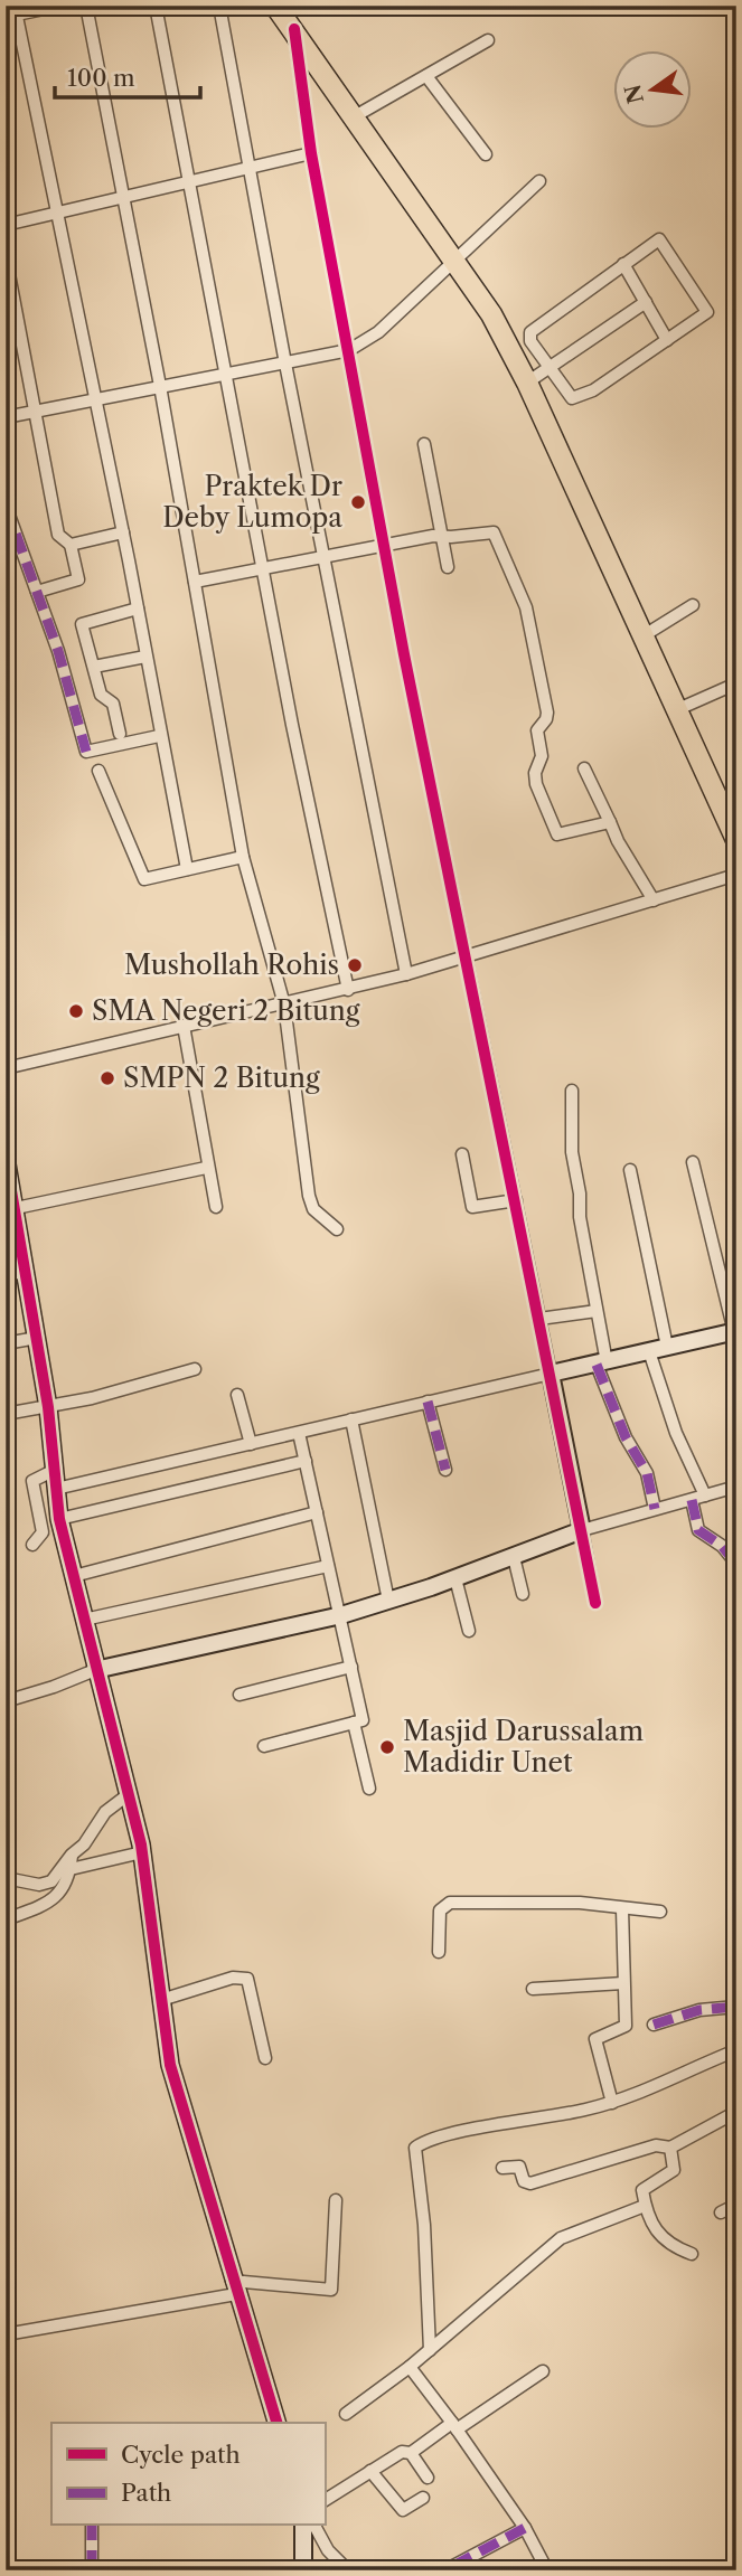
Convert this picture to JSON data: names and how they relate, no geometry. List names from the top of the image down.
{
  "places": [
    "Praktek Dr Deby Lumopa",
    "Mushollah Rohis",
    "SMA Negeri 2 Bitung",
    "SMPN 2 Bitung",
    "Masjid Darussalam Madidir Unet"
  ],
  "legend": ["Cycle path", "Path"],
  "scale_bar": "100 m",
  "north": "left"
}
